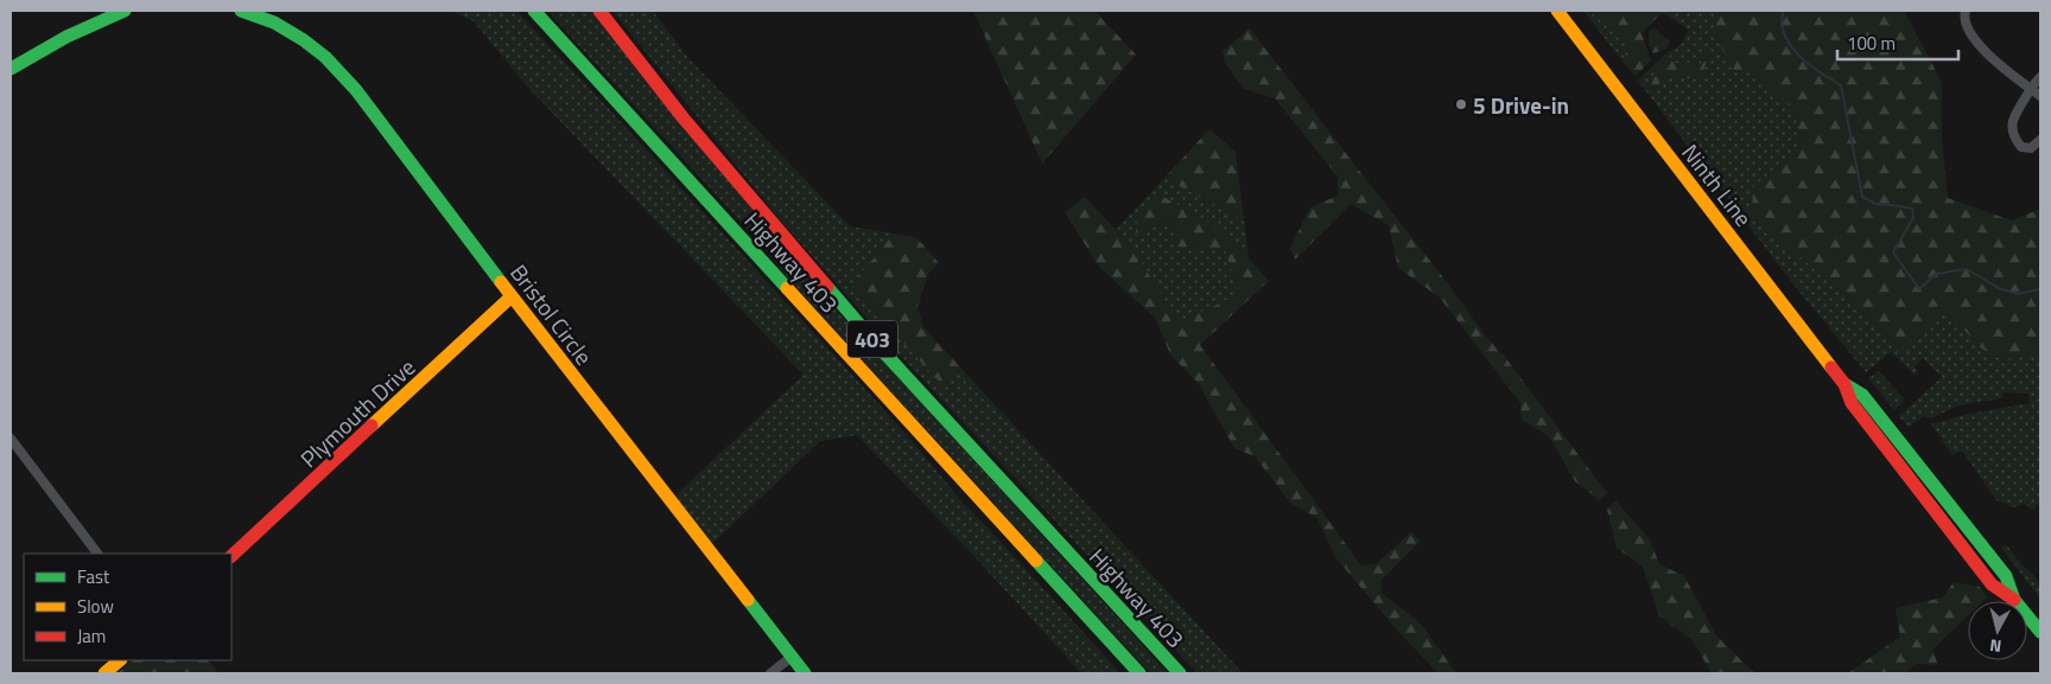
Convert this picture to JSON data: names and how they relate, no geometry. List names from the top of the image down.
{
  "streets": {
    "main road": [
      "Ninth Line",
      "Highway 403",
      "Bristol Circle",
      "403",
      "Plymouth Drive"
    ]
  },
  "crossings": [
    ["Bristol Circle", "Plymouth Drive"]
  ],
  "places": ["5 Drive-in"],
  "legend": ["Fast", "Slow", "Jam"],
  "scale_bar": "100 m",
  "north": "bottom"
}
